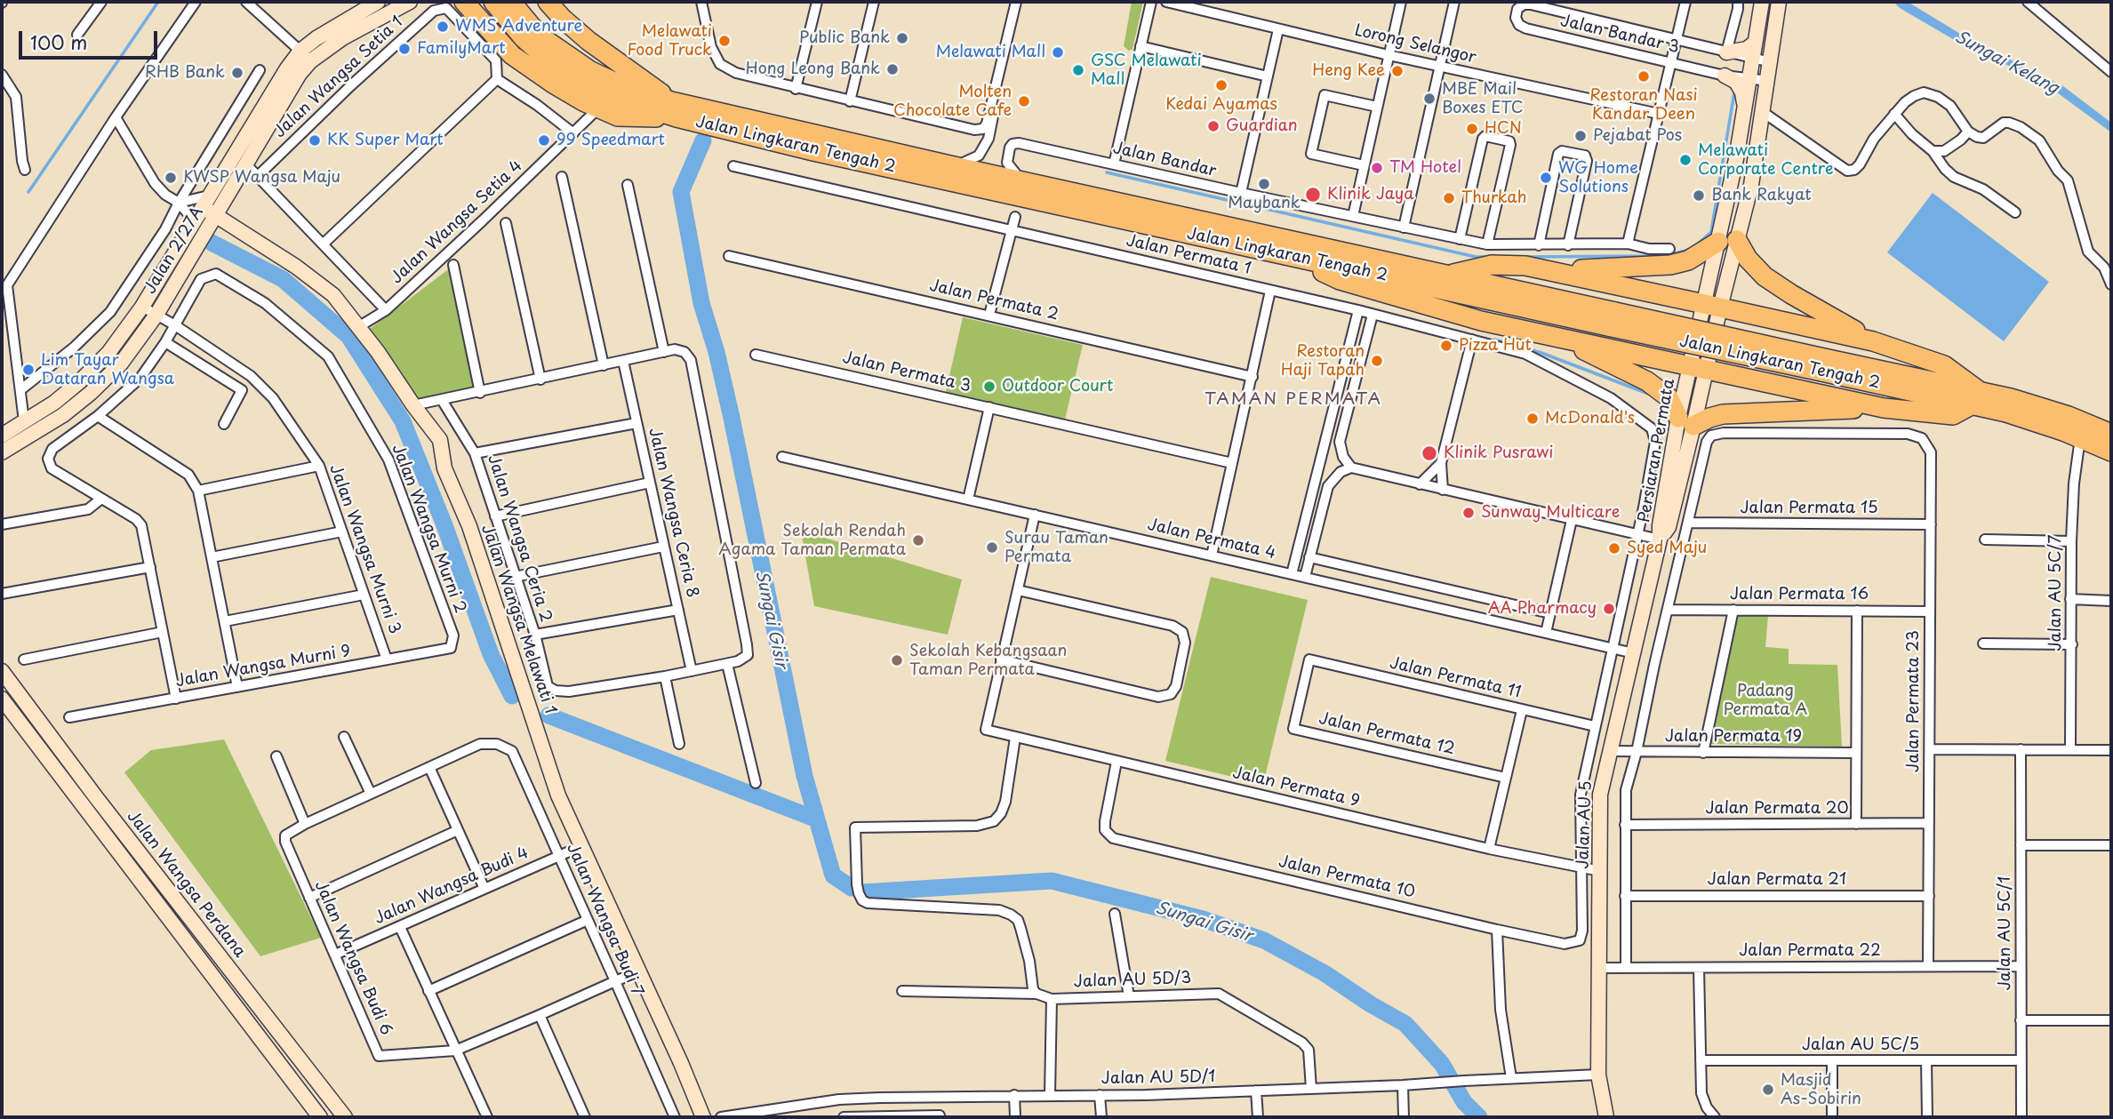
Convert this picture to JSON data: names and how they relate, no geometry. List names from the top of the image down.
{
  "streets": {
    "highway": ["Jalan Lingkaran Tengah 2"],
    "main road": [
      "Jalan 2/27A",
      "Persiaran Permata",
      "Jalan Wangsa Melawati 1",
      "Jalan AU 5",
      "Jalan Wangsa Perdana"
    ],
    "street": [
      "Jalan Bandar 3",
      "Lorong Selangor",
      "Jalan Wangsa Setia 1",
      "Jalan Bandar",
      "Jalan Wangsa Setia 4",
      "Jalan Permata 1",
      "Jalan Permata 2",
      "Jalan Permata 3",
      "Jalan Permata 15",
      "Jalan Wangsa Ceria 8",
      "Jalan Wangsa Murni 2",
      "Jalan Wangsa Ceria 2",
      "Jalan Permata 4",
      "Jalan Wangsa Murni 3",
      "Jalan AU 5C/7",
      "Jalan Permata 16",
      "Jalan Wangsa Murni 9",
      "Jalan Permata 11",
      "Jalan Permata 23",
      "Jalan Permata 12",
      "Jalan Permata 19",
      "Jalan Permata 9",
      "Jalan Permata 20",
      "Jalan Permata 10",
      "Jalan Permata 21",
      "Jalan Wangsa Budi 4",
      "Jalan Wangsa Budi 7",
      "Jalan AU 5C/1",
      "Jalan Permata 22",
      "Jalan Wangsa Budi 6",
      "Jalan AU 5D/3",
      "Jalan AU 5C/5",
      "Jalan AU 5D/1"
    ]
  },
  "crossings": [
    ["Jalan Lingkaran Tengah 2", "Jalan Bandar"],
    ["Jalan Lingkaran Tengah 2", "Jalan AU 5C/7"],
    ["Jalan Wangsa Setia 4", "Jalan Wangsa Melawati 1"],
    ["Jalan 2/27A", "Jalan Wangsa Murni 3"],
    ["Jalan 2/27A", "Jalan Wangsa Melawati 1"],
    ["Jalan Permata 1", "Persiaran Permata"],
    ["Persiaran Permata", "Jalan Permata 4"],
    ["Persiaran Permata", "Jalan Permata 11"],
    ["Persiaran Permata", "Jalan Permata 9"],
    ["Persiaran Permata", "Jalan AU 5"],
    ["Persiaran Permata", "Jalan Permata 10"],
    ["Jalan Permata 15", "Jalan Permata 23"],
    ["Jalan Wangsa Murni 2", "Jalan Wangsa Murni 3"],
    ["Jalan Wangsa Murni 2", "Jalan Wangsa Murni 9"],
    ["Jalan Permata 4", "Jalan AU 5"],
    ["Jalan Wangsa Murni 3", "Jalan Wangsa Murni 9"],
    ["Jalan Permata 16", "Jalan Permata 23"],
    ["Jalan Wangsa Melawati 1", "Jalan Wangsa Budi 4"],
    ["Jalan Permata 11", "Jalan Permata 12"],
    ["Jalan Permata 23", "Jalan Permata 20"],
    ["Jalan Permata 23", "Jalan Permata 21"],
    ["Jalan Permata 23", "Jalan Permata 22"],
    ["Jalan Permata 19", "Jalan AU 5"],
    ["Jalan Permata 9", "Jalan AU 5"],
    ["Jalan Permata 9", "Jalan Permata 10"],
    ["Jalan AU 5", "Jalan Permata 22"],
    ["Jalan AU 5", "Jalan AU 5D/1"],
    ["Jalan Wangsa Budi 4", "Jalan Wangsa Budi 7"],
    ["Jalan Wangsa Budi 4", "Jalan Wangsa Budi 6"],
    ["Jalan AU 5C/1", "Jalan Permata 22"],
    ["Jalan AU 5C/1", "Jalan AU 5C/5"],
    ["Jalan AU 5D/3", "Jalan AU 5D/1"]
  ],
  "districts": ["TAMAN PERMATA"],
  "water": ["Sungai Kelang", "Sungai Gisir"],
  "parks": ["Padang Permata A"],
  "places": [
    "WMS Adventure",
    "Public Bank",
    "Melawati Food Truck",
    "FamilyMart",
    "Melawati Mall",
    "Hong Leong Bank",
    "GSC Melawati Mall",
    "Heng Kee",
    "RHB Bank",
    "Restoran Nasi Kandar Deen",
    "Kedai Ayamas",
    "MBE Mail Boxes ETC",
    "Molten Chocolate Cafe",
    "Guardian",
    "HCN",
    "Pejabat Pos",
    "KK Super Mart",
    "99 Speedmart",
    "Melawati Corporate Centre",
    "TM Hotel",
    "KWSP Wangsa Maju",
    "WG Home Solutions",
    "Maybank",
    "Klinik Jaya",
    "Bank Rakyat",
    "Thurkah",
    "Pizza Hut",
    "Restoran Haji Tapah",
    "Lim Tayar Dataran Wangsa",
    "Outdoor Court",
    "McDonald's",
    "Klinik Pusrawi",
    "Sunway Multicare",
    "Sekolah Rendah Agama Taman Permata",
    "Surau Taman Permata",
    "Syed Maju",
    "AA Pharmacy",
    "Sekolah Kebangsaan Taman Permata",
    "Masjid As-Sobirin"
  ],
  "scale_bar": "100 m"
}
